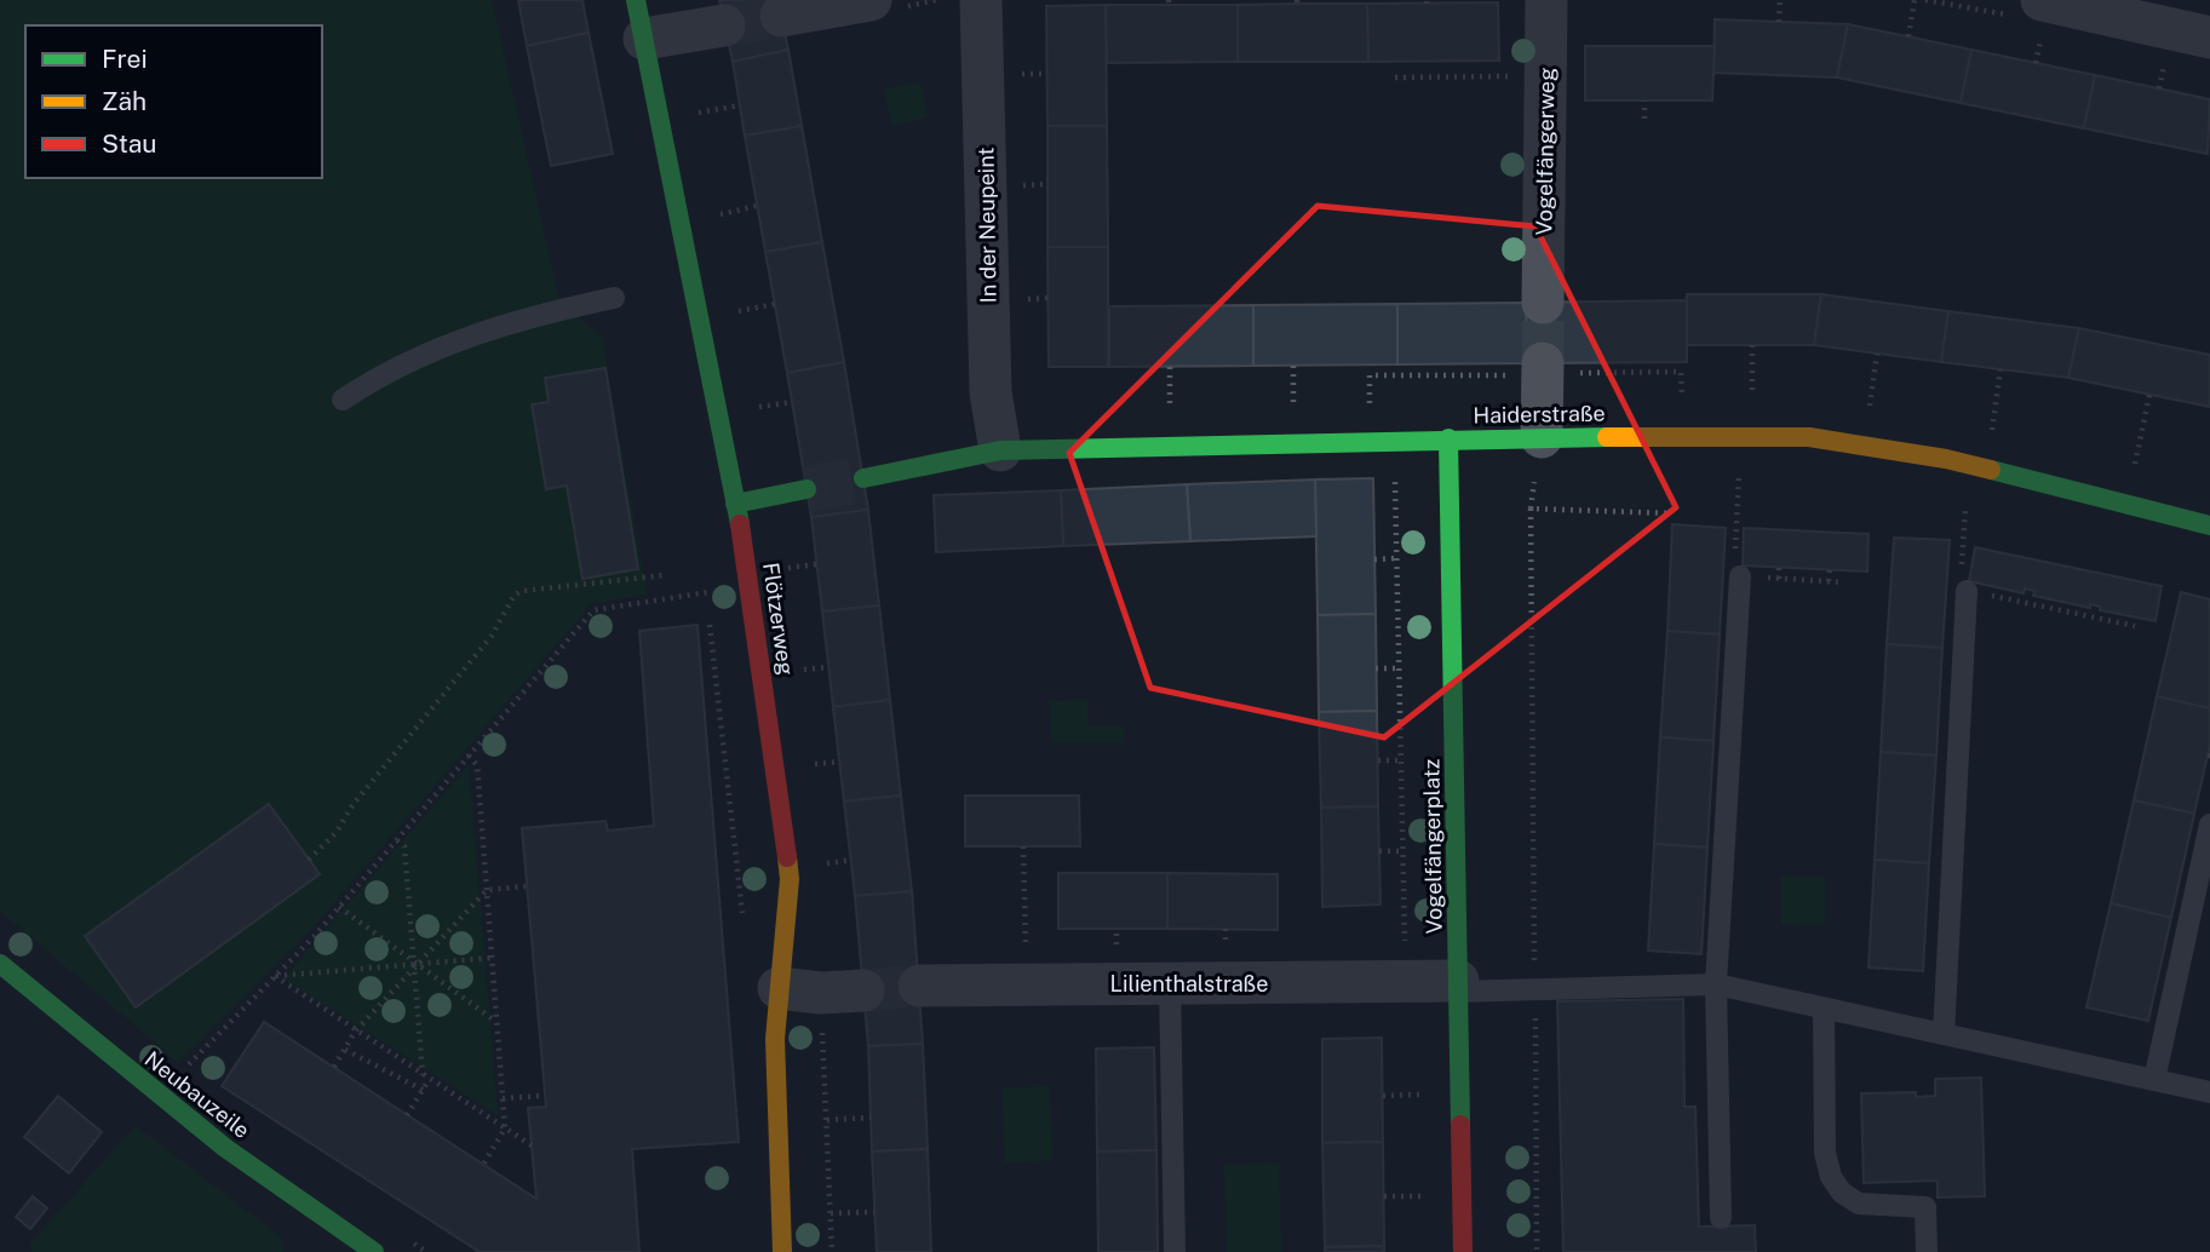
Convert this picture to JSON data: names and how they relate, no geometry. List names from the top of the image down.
{
  "streets": {
    "street": [
      "Vogelfängerweg",
      "In der Neupeint",
      "Haiderstraße",
      "Flötzerweg",
      "Vogelfängerplatz",
      "Lilienthalstraße",
      "Neubauzeile"
    ]
  },
  "crossings": [
    ["In der Neupeint", "Haiderstraße"],
    ["Haiderstraße", "Vogelfängerplatz"],
    ["Vogelfängerplatz", "Lilienthalstraße"]
  ],
  "legend": ["Frei", "Zäh", "Stau"]
}
